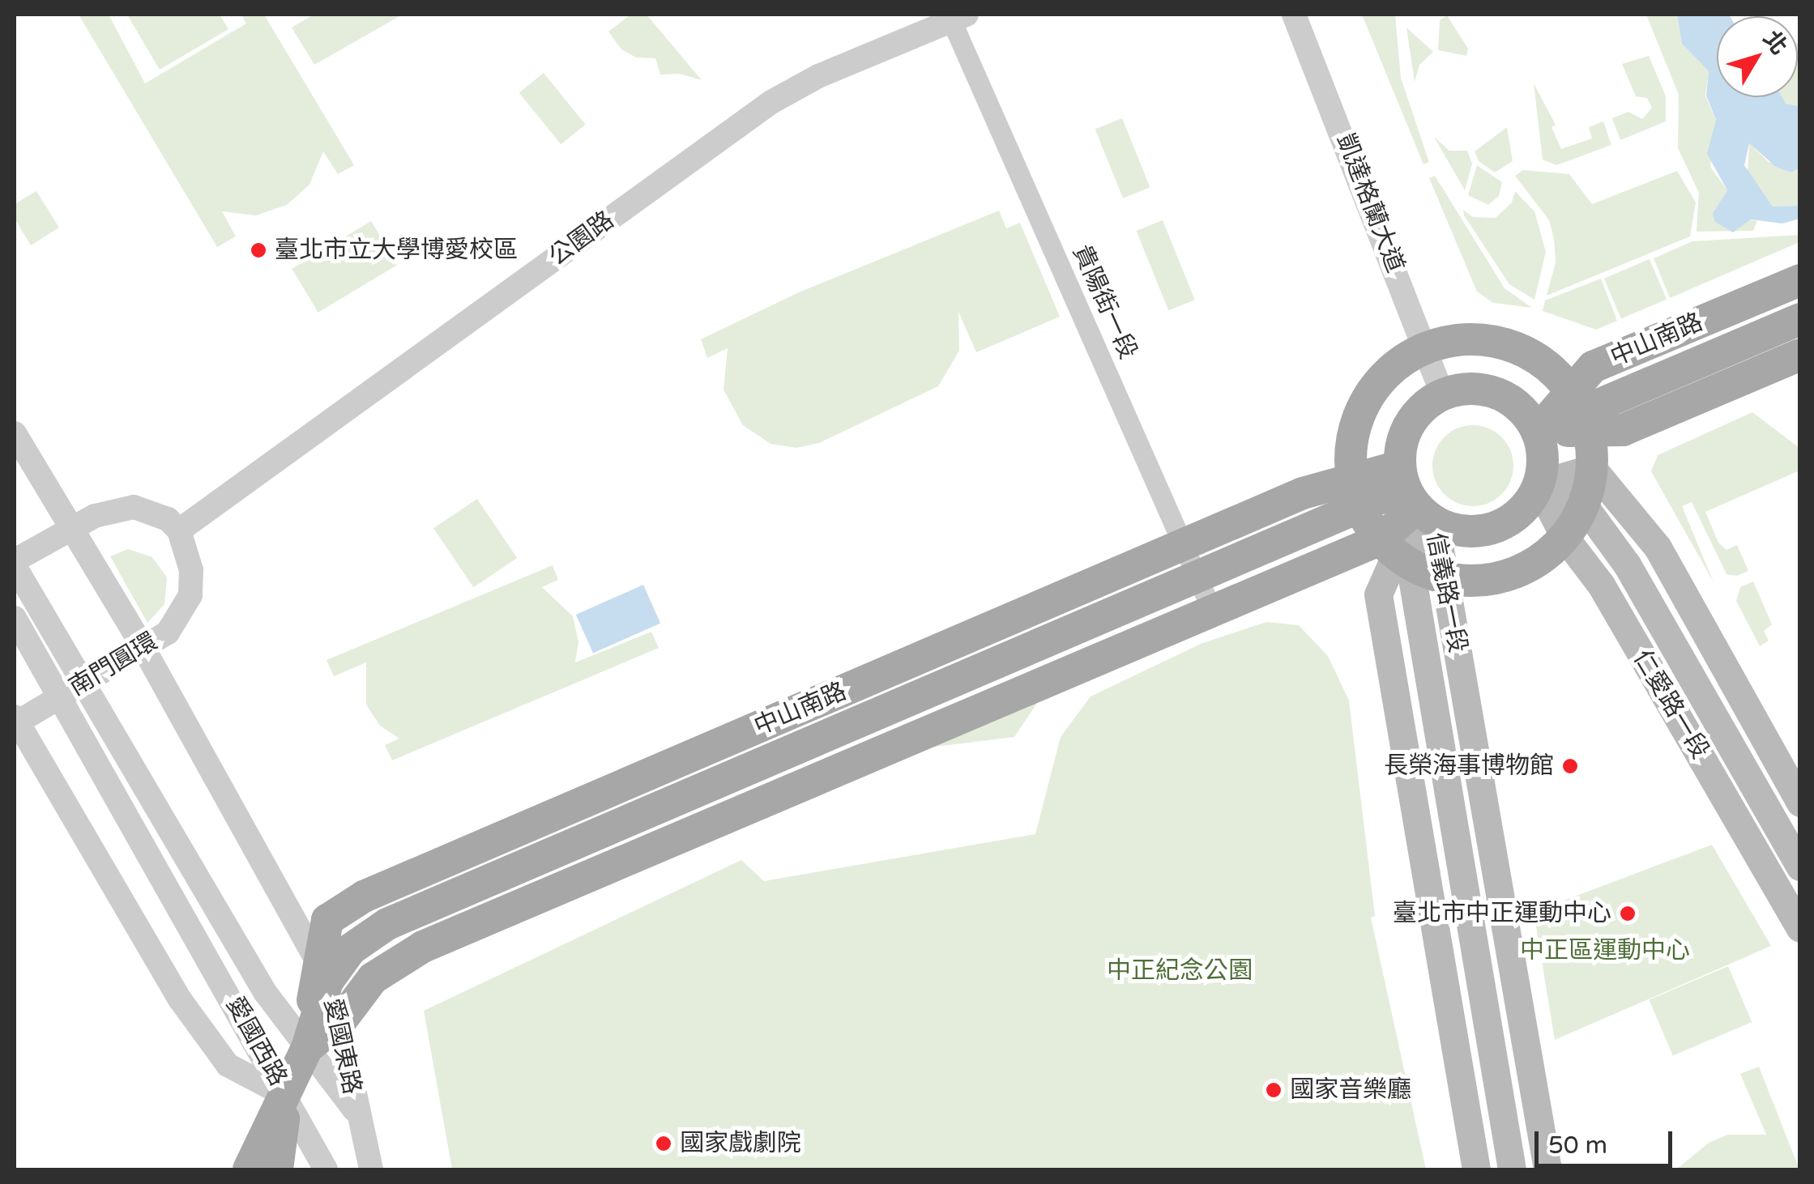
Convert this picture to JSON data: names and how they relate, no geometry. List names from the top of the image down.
{
  "streets": {
    "main road": ["中山南路", "信義路一段", "仁愛路一段"],
    "street": [
      "凱達格蘭大道",
      "公園路",
      "貴陽街一段",
      "南門圓環",
      "愛國西路",
      "愛國東路"
    ]
  },
  "crossings": [
    ["凱達格蘭大道", "中山南路"],
    ["凱達格蘭大道", "信義路一段"],
    ["凱達格蘭大道", "仁愛路一段"],
    ["公園路", "貴陽街一段"],
    ["公園路", "南門圓環"],
    ["貴陽街一段", "中山南路"],
    ["中山南路", "信義路一段"],
    ["中山南路", "仁愛路一段"],
    ["中山南路", "愛國西路"],
    ["中山南路", "愛國東路"],
    ["信義路一段", "仁愛路一段"],
    ["南門圓環", "愛國西路"],
    ["愛國西路", "愛國東路"]
  ],
  "parks": ["中正區運動中心", "中正紀念公園"],
  "places": [
    "臺北市立大學博愛校區",
    "長榮海事博物館",
    "臺北市中正運動中心",
    "國家音樂廳",
    "國家戲劇院"
  ],
  "scale_bar": "50 m",
  "north": "top right"
}
